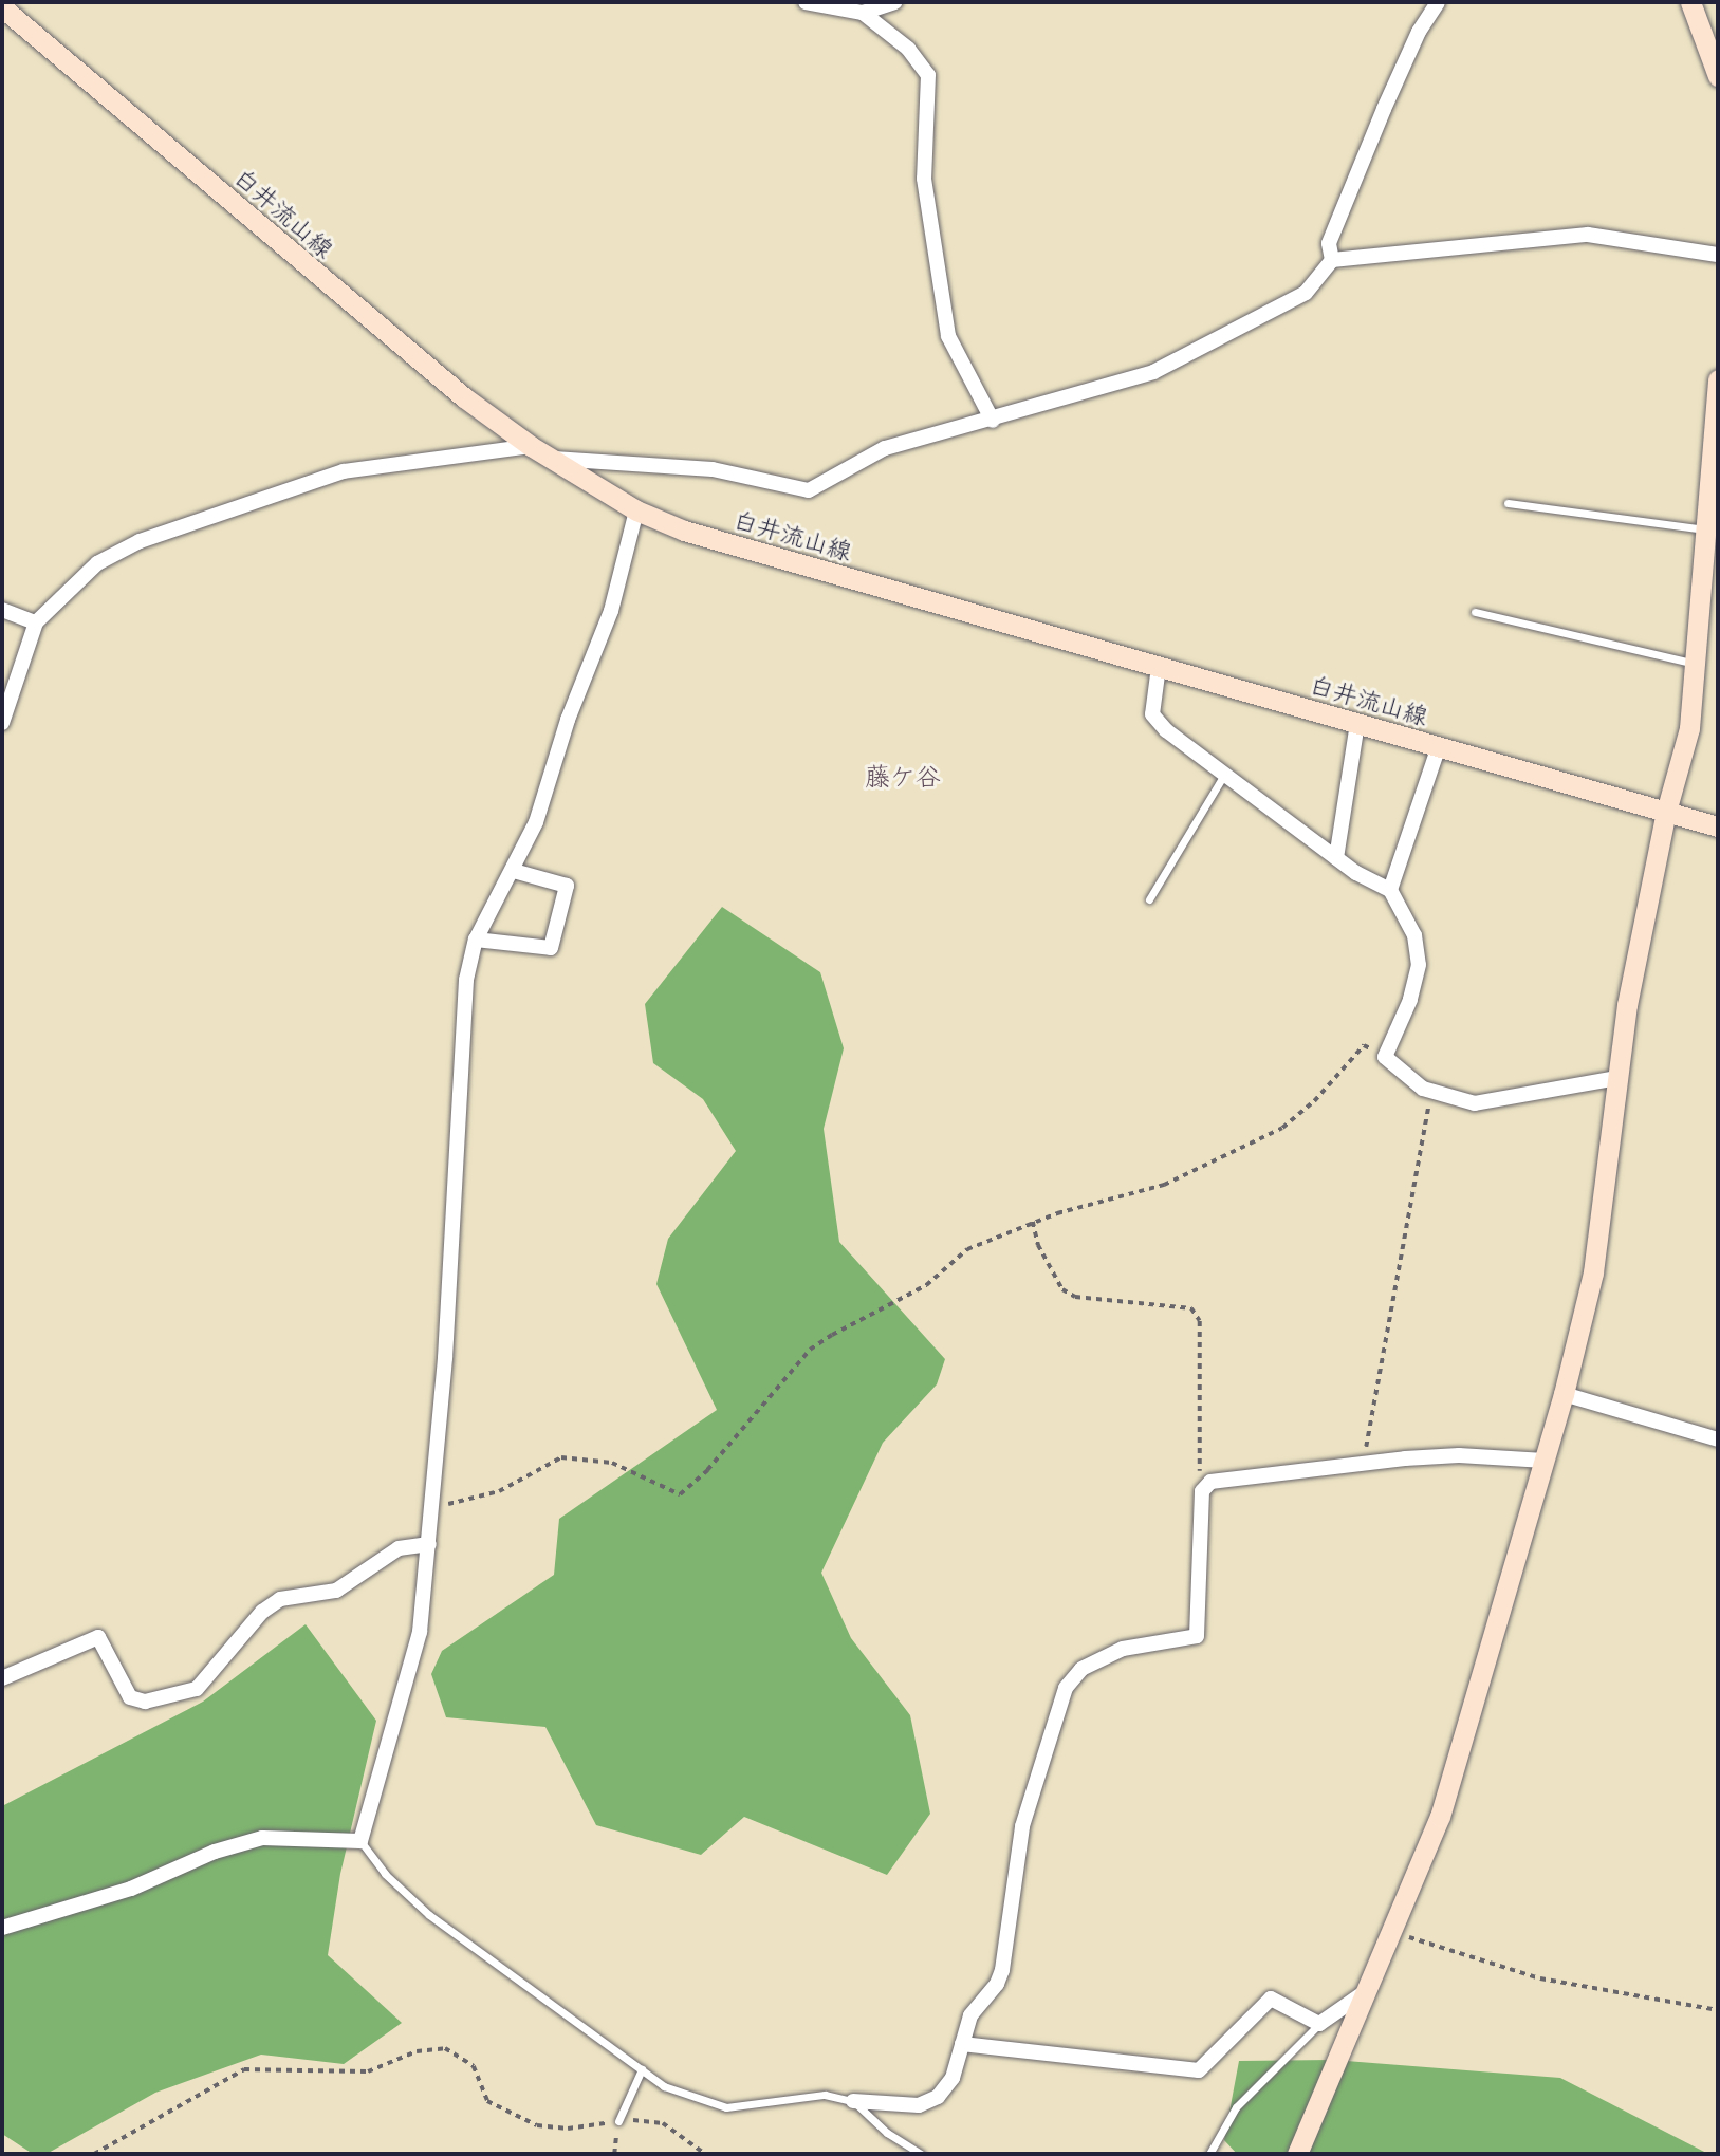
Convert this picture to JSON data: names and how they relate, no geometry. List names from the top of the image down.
{
  "streets": {
    "main road": ["白井流山線"]
  },
  "districts": ["藤ケ谷"]
}
